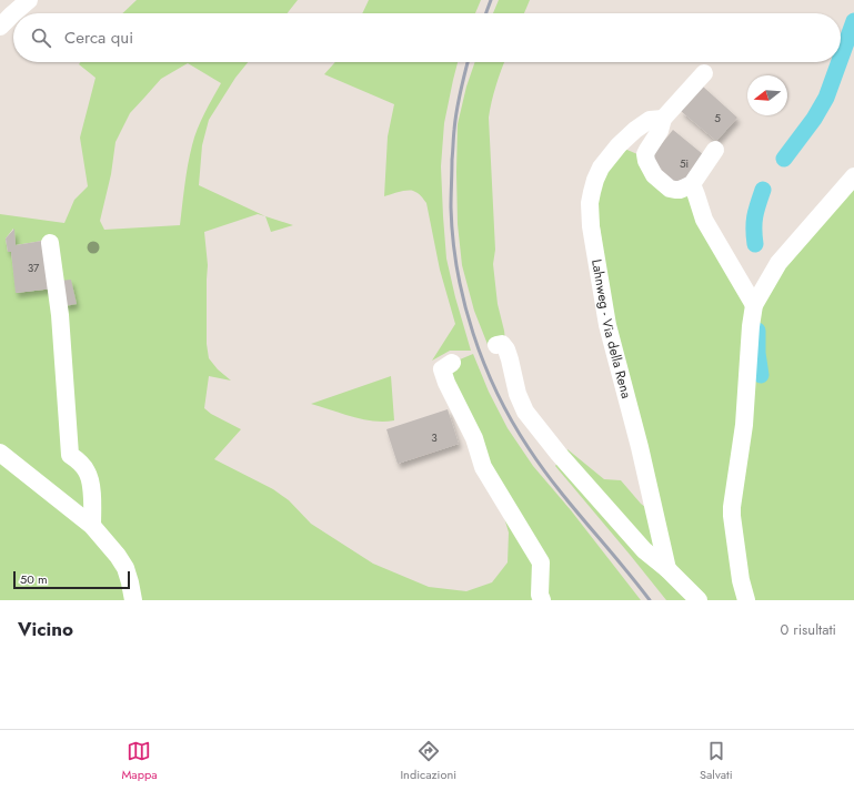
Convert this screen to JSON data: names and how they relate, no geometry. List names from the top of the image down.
{
  "streets": {
    "street": ["Lahnweg - Via della Rena"]
  },
  "house_numbers": [
    "5",
    "5i",
    "37",
    "3"
  ],
  "scale_bar": "50 m",
  "north": "left",
  "page": {
    "search": "Cerca qui",
    "scale": "50 m",
    "heading": ["Vicino", "0 risultati"],
    "nav": ["Mappa", "Indicazioni", "Salvati"]
  }
}
